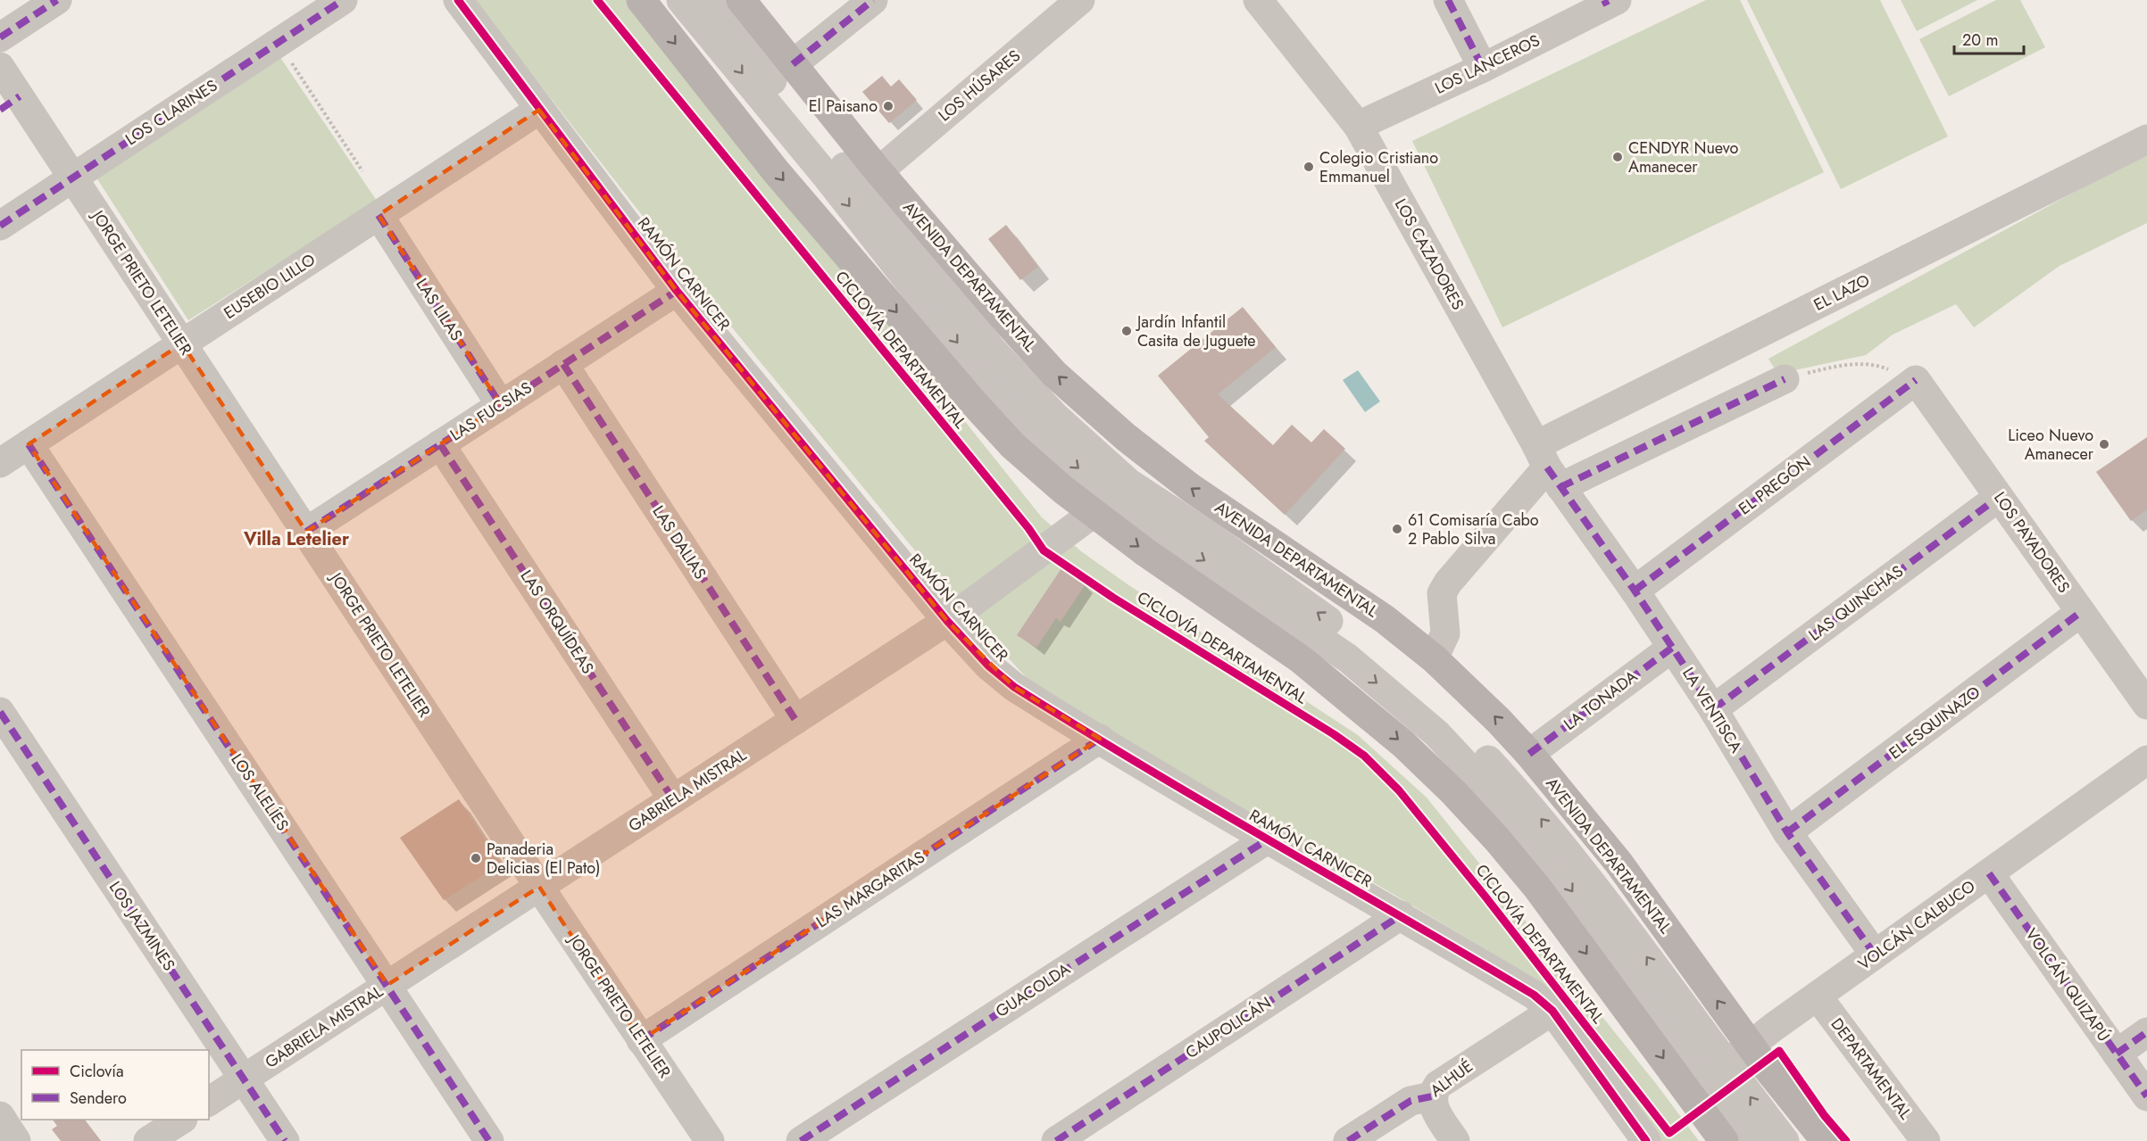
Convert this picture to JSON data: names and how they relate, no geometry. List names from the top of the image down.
{
  "streets": {
    "main road": ["AVENIDA DEPARTAMENTAL"],
    "street": [
      "LOS LANCEROS",
      "LOS HÚSARES",
      "LOS CLARINES",
      "LOS CAZADORES",
      "RAMÓN CARNICER",
      "JORGE PRIETO LETELIER",
      "EUSEBIO LILLO",
      "EL LAZO",
      "LAS LILAS",
      "LAS FUCSIAS",
      "EL PREGÓN",
      "LAS DALIAS",
      "LOS PAYADORES",
      "LAS QUINCHAS",
      "LAS ORQUÍDEAS",
      "LA TONADA",
      "LA VENTISCA",
      "EL ESQUINAZO",
      "GABRIELA MISTRAL",
      "LOS ALELÍES",
      "LAS MARGARITAS",
      "VOLCÁN CALBUCO",
      "LOS JAZMINES",
      "VOLCÁN QUIZAPÚ",
      "GUACOLDA",
      "CAUPOLICÁN",
      "DEPARTAMENTAL",
      "ALHUÉ"
    ],
    "cycle path": ["CICLOVÍA DEPARTAMENTAL"]
  },
  "crossings": [
    ["LOS LANCEROS", "LOS CAZADORES"],
    ["LOS HÚSARES", "AVENIDA DEPARTAMENTAL"],
    ["LOS CLARINES", "JORGE PRIETO LETELIER"],
    ["LOS CAZADORES", "EL LAZO"],
    ["LOS CAZADORES", "LA VENTISCA"],
    ["RAMÓN CARNICER", "EUSEBIO LILLO"],
    ["RAMÓN CARNICER", "LAS FUCSIAS"],
    ["RAMÓN CARNICER", "GABRIELA MISTRAL"],
    ["RAMÓN CARNICER", "LAS MARGARITAS"],
    ["RAMÓN CARNICER", "GUACOLDA"],
    ["RAMÓN CARNICER", "CAUPOLICÁN"],
    ["RAMÓN CARNICER", "ALHUÉ"],
    ["AVENIDA DEPARTAMENTAL", "EL LAZO"],
    ["AVENIDA DEPARTAMENTAL", "LA TONADA"],
    ["AVENIDA DEPARTAMENTAL", "GABRIELA MISTRAL"],
    ["AVENIDA DEPARTAMENTAL", "VOLCÁN CALBUCO"],
    ["JORGE PRIETO LETELIER", "EUSEBIO LILLO"],
    ["JORGE PRIETO LETELIER", "LAS FUCSIAS"],
    ["JORGE PRIETO LETELIER", "GABRIELA MISTRAL"],
    ["JORGE PRIETO LETELIER", "LAS MARGARITAS"],
    ["EUSEBIO LILLO", "LAS LILAS"],
    ["EUSEBIO LILLO", "LOS ALELÍES"],
    ["EL LAZO", "LA VENTISCA"],
    ["LAS LILAS", "LAS FUCSIAS"],
    ["LAS FUCSIAS", "LAS DALIAS"],
    ["LAS FUCSIAS", "LAS ORQUÍDEAS"],
    ["EL PREGÓN", "LOS PAYADORES"],
    ["EL PREGÓN", "LA VENTISCA"],
    ["LAS DALIAS", "GABRIELA MISTRAL"],
    ["LOS PAYADORES", "LAS QUINCHAS"],
    ["LOS PAYADORES", "EL ESQUINAZO"],
    ["LAS QUINCHAS", "LA VENTISCA"],
    ["LAS ORQUÍDEAS", "GABRIELA MISTRAL"],
    ["LA TONADA", "LA VENTISCA"],
    ["LA VENTISCA", "EL ESQUINAZO"],
    ["LA VENTISCA", "VOLCÁN CALBUCO"],
    ["GABRIELA MISTRAL", "LOS ALELÍES"],
    ["GABRIELA MISTRAL", "LOS JAZMINES"],
    ["VOLCÁN CALBUCO", "VOLCÁN QUIZAPÚ"],
    ["VOLCÁN CALBUCO", "DEPARTAMENTAL"]
  ],
  "districts": ["Villa Letelier"],
  "places": [
    "El Paisano",
    "CENDYR Nuevo Amanecer",
    "Colegio Cristiano Emmanuel",
    "Jardín Infantil Casita de Juguete",
    "Liceo Nuevo Amanecer",
    "61 Comisaría Cabo 2 Pablo Silva",
    "Panaderia Delicias (El Pato)"
  ],
  "legend": ["Ciclovía", "Sendero"],
  "scale_bar": "20 m"
}
